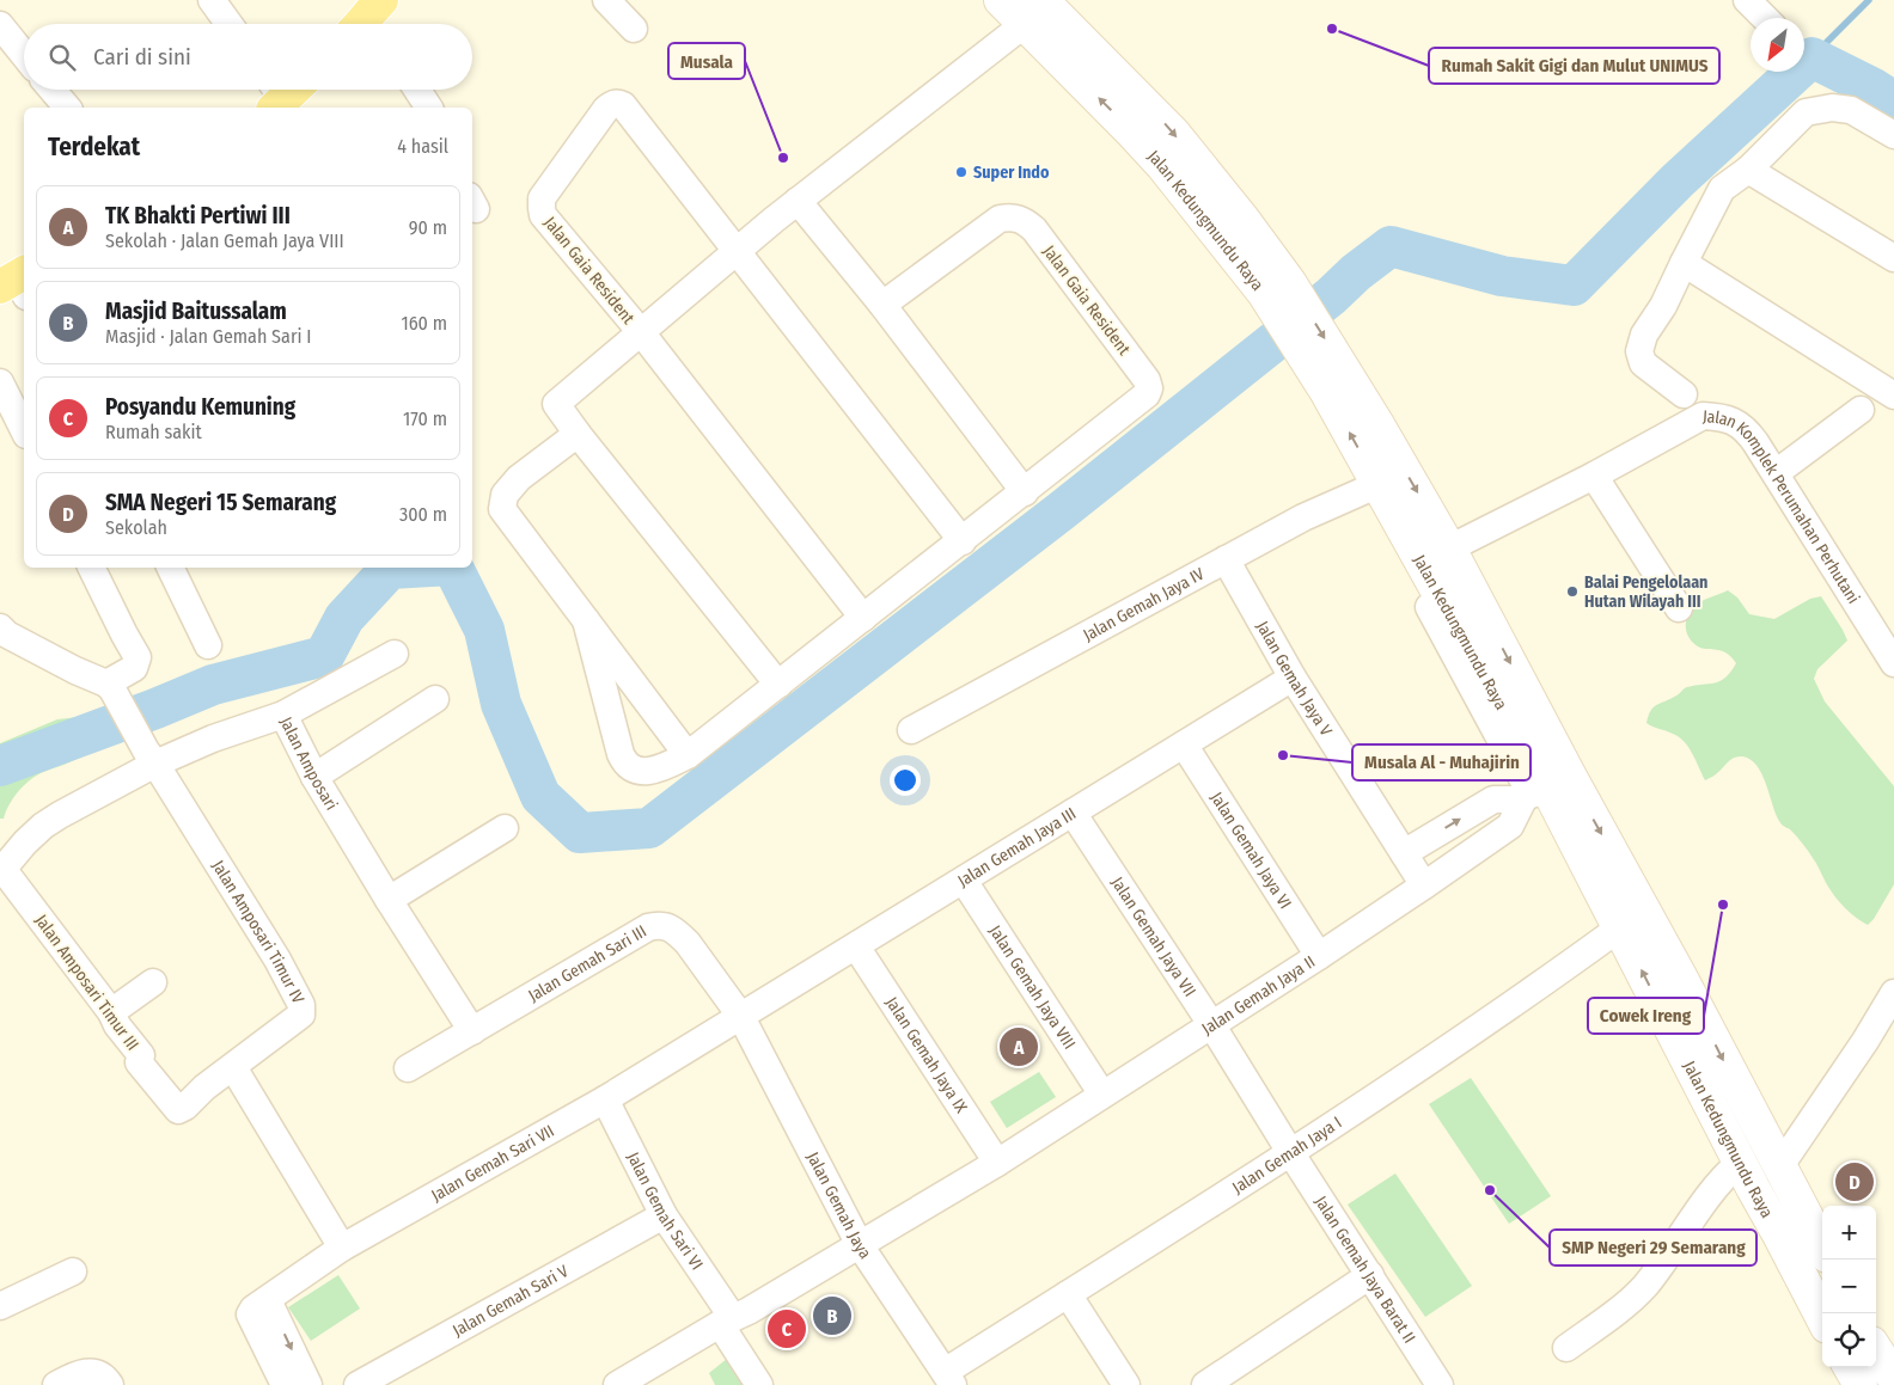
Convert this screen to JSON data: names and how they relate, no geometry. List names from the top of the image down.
{
  "streets": {
    "main road": ["Jalan Kedungmundu Raya"],
    "street": [
      "Jalan Gaia Resident",
      "Jalan Komplek Perumahan Perhutani",
      "Jalan Gemah Jaya IV",
      "Jalan Gemah Jaya V",
      "Jalan Amposari",
      "Jalan Gemah Jaya III",
      "Jalan Gemah Jaya VI",
      "Jalan Amposari Timur IV",
      "Jalan Gemah Jaya VII",
      "Jalan Gemah Sari III",
      "Jalan Amposari Timur III",
      "Jalan Gemah Jaya VIII",
      "Jalan Gemah Jaya II",
      "Jalan Gemah Jaya IX",
      "Jalan Gemah Jaya I",
      "Jalan Gemah Sari VII",
      "Jalan Gemah Jaya",
      "Jalan Gemah Sari VI",
      "Jalan Gemah Jaya Barat II",
      "Jalan Gemah Sari V"
    ]
  },
  "crossings": [
    ["Jalan Kedungmundu Raya", "Jalan Gaia Resident"],
    ["Jalan Kedungmundu Raya", "Jalan Komplek Perumahan Perhutani"],
    ["Jalan Kedungmundu Raya", "Jalan Gemah Jaya IV"],
    ["Jalan Kedungmundu Raya", "Jalan Gemah Jaya II"],
    ["Jalan Kedungmundu Raya", "Jalan Gemah Jaya I"],
    ["Jalan Gemah Jaya IV", "Jalan Gemah Jaya V"],
    ["Jalan Gemah Jaya V", "Jalan Gemah Jaya III"],
    ["Jalan Gemah Jaya V", "Jalan Gemah Jaya II"],
    ["Jalan Amposari", "Jalan Amposari Timur IV"],
    ["Jalan Amposari", "Jalan Gemah Sari III"],
    ["Jalan Amposari", "Jalan Amposari Timur III"],
    ["Jalan Gemah Jaya III", "Jalan Gemah Jaya VI"],
    ["Jalan Gemah Jaya III", "Jalan Gemah Jaya VII"],
    ["Jalan Gemah Jaya III", "Jalan Gemah Sari III"],
    ["Jalan Gemah Jaya III", "Jalan Gemah Jaya VIII"],
    ["Jalan Gemah Jaya III", "Jalan Gemah Jaya IX"],
    ["Jalan Gemah Jaya III", "Jalan Gemah Sari VII"],
    ["Jalan Gemah Jaya III", "Jalan Gemah Jaya"],
    ["Jalan Gemah Jaya VI", "Jalan Gemah Jaya II"],
    ["Jalan Amposari Timur IV", "Jalan Amposari Timur III"],
    ["Jalan Gemah Jaya VII", "Jalan Gemah Jaya II"],
    ["Jalan Gemah Jaya VII", "Jalan Gemah Jaya I"],
    ["Jalan Gemah Jaya VII", "Jalan Gemah Jaya Barat II"],
    ["Jalan Gemah Sari III", "Jalan Gemah Sari VII"],
    ["Jalan Gemah Sari III", "Jalan Gemah Jaya"],
    ["Jalan Gemah Jaya VIII", "Jalan Gemah Jaya II"],
    ["Jalan Gemah Jaya II", "Jalan Gemah Jaya IX"],
    ["Jalan Gemah Jaya II", "Jalan Gemah Jaya"],
    ["Jalan Gemah Jaya II", "Jalan Gemah Sari VI"],
    ["Jalan Gemah Jaya I", "Jalan Gemah Jaya"],
    ["Jalan Gemah Jaya I", "Jalan Gemah Jaya Barat II"],
    ["Jalan Gemah Sari VII", "Jalan Gemah Jaya"],
    ["Jalan Gemah Sari VII", "Jalan Gemah Sari VI"],
    ["Jalan Gemah Sari VI", "Jalan Gemah Sari V"]
  ],
  "places": [
    "Rumah Sakit Gigi dan Mulut UNIMUS",
    "Musala",
    "Super Indo",
    "Balai Pengelolaan Hutan Wilayah III",
    "Musala Al - Muhajirin",
    "Cowek Ireng",
    "SMP Negeri 29 Semarang"
  ],
  "north": "bottom left",
  "page": {
    "search": "Cari di sini",
    "heading": ["Terdekat", "4 hasil"],
    "list": [
      {
        "mark": "A",
        "name": "TK Bhakti Pertiwi III",
        "note": "Sekolah · Jalan Gemah Jaya VIII",
        "value": "90 m"
      },
      {
        "mark": "B",
        "name": "Masjid Baitussalam",
        "note": "Masjid · Jalan Gemah Sari I",
        "value": "160 m"
      },
      {
        "mark": "C",
        "name": "Posyandu Kemuning",
        "note": "Rumah sakit",
        "value": "170 m"
      },
      {
        "mark": "D",
        "name": "SMA Negeri 15 Semarang",
        "note": "Sekolah",
        "value": "300 m"
      }
    ],
    "pins": [
      "A",
      "D",
      "B",
      "C"
    ],
    "map_buttons": ["+", "−"]
  }
}
